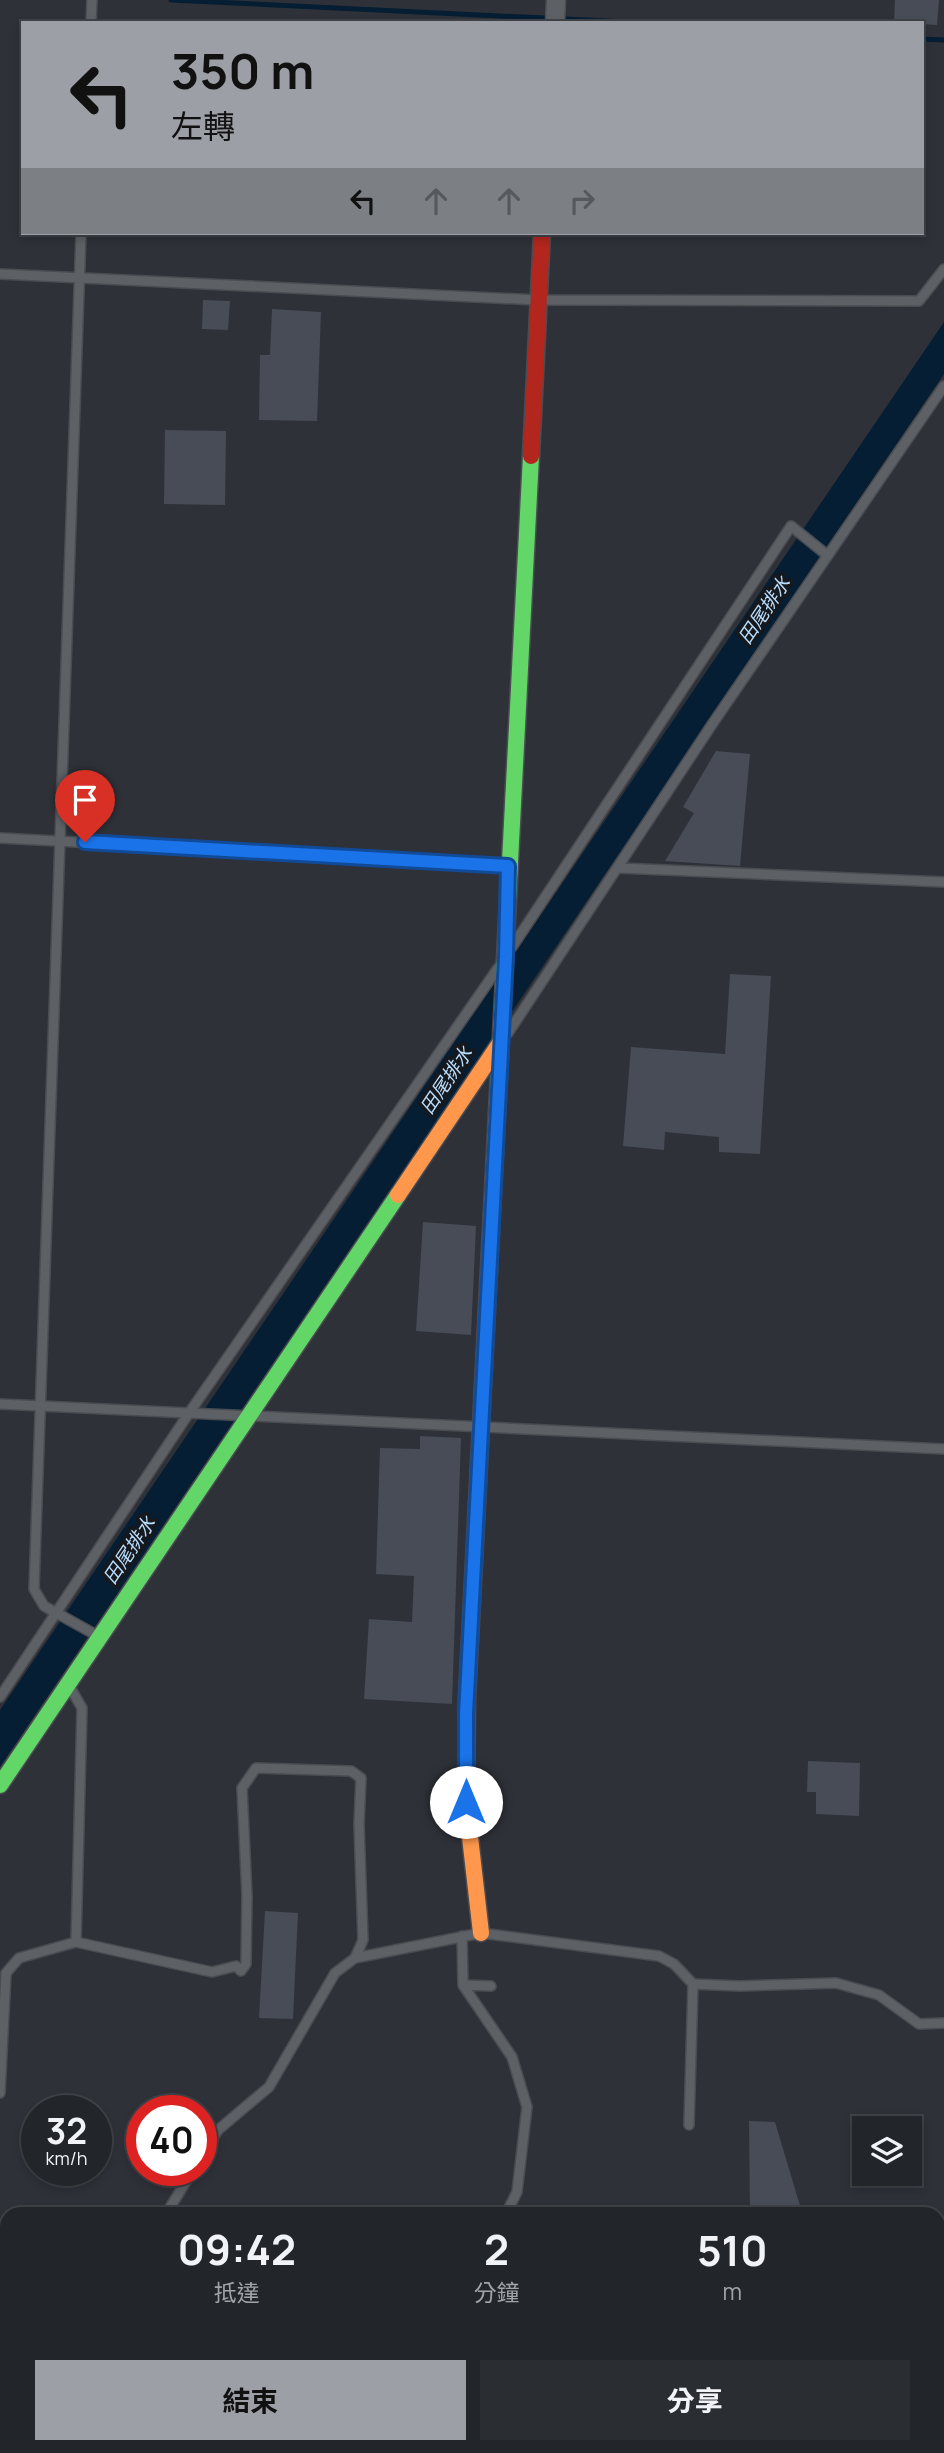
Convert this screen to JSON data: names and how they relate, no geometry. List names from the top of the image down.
{
  "water": ["田尾排水"],
  "page": {
    "turn": ["350 m", "左轉"],
    "speed": "32 km/h",
    "limit": "40",
    "eta": [
      "09:42",
      "抵達",
      "2",
      "分鐘",
      "510",
      "m"
    ],
    "buttons": ["結束", "分享"]
  }
}
